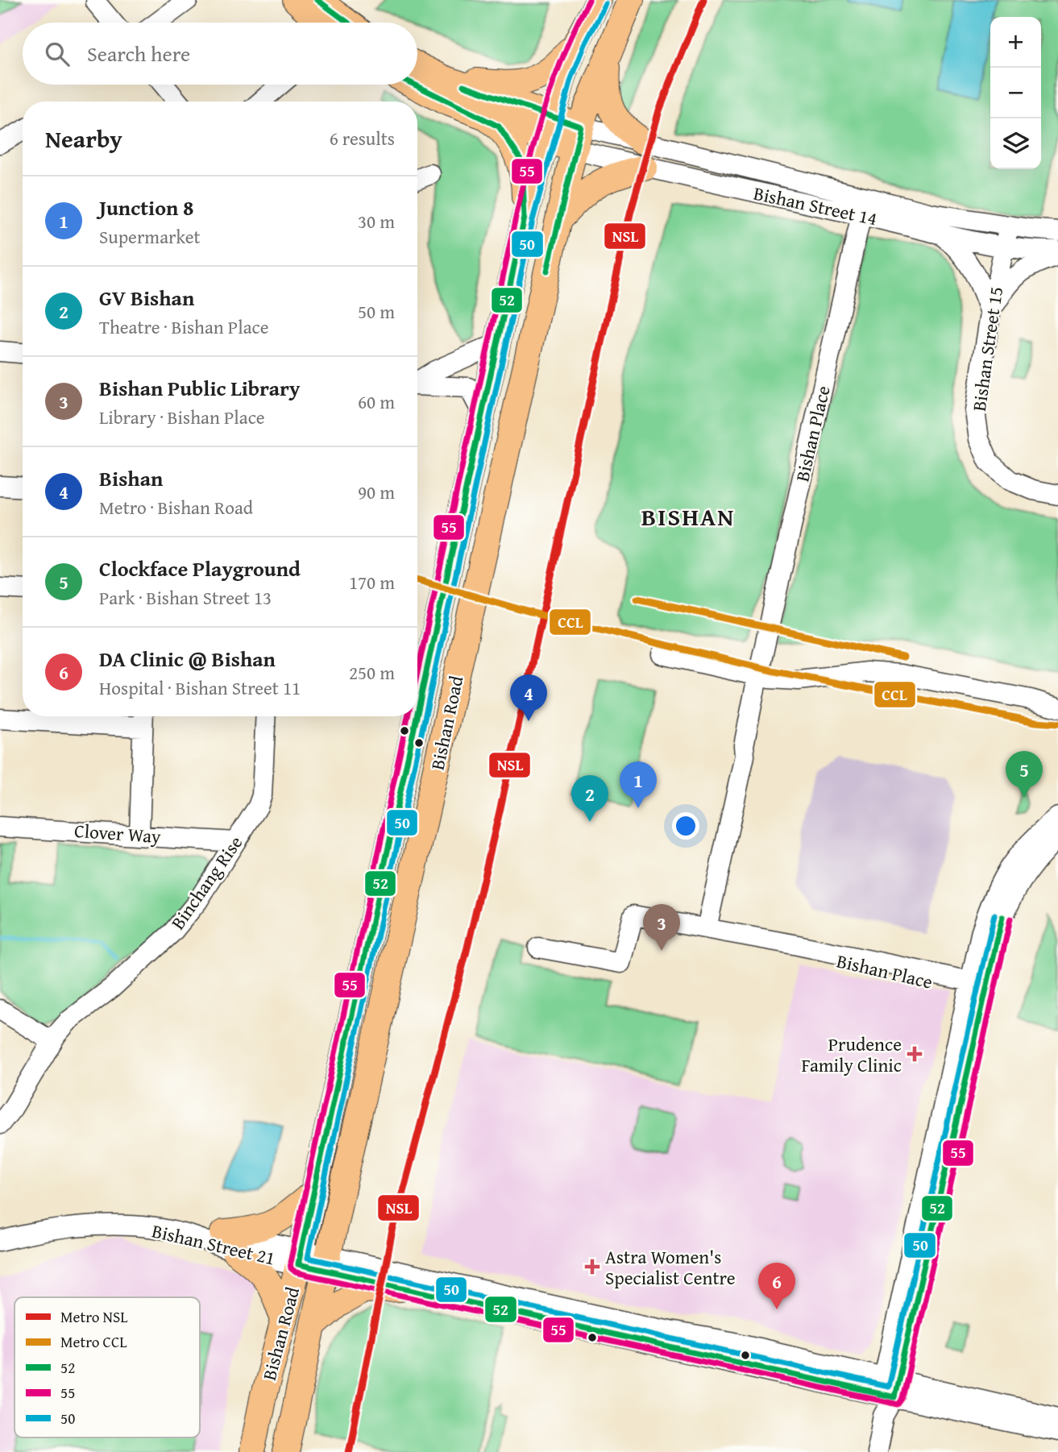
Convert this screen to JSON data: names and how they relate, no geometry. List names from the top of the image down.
{
  "streets": {
    "main road": ["Bishan Road"],
    "street": [
      "Bishan Street 14",
      "Bishan Street 15",
      "Bishan Place",
      "Clover Way",
      "Binchang Rise",
      "Bishan Street 21"
    ]
  },
  "crossings": [
    ["Bishan Street 14", "Bishan Street 15"],
    ["Bishan Street 14", "Bishan Place"],
    ["Bishan Street 14", "Bishan Road"],
    ["Bishan Road", "Bishan Street 21"],
    ["Clover Way", "Binchang Rise"]
  ],
  "districts": ["BISHAN"],
  "places": {
    "health": ["Prudence Family Clinic", "Astra Women's Specialist Centre"]
  },
  "lines": [
    "metro line NSL",
    "transit line 52",
    "transit line 55",
    "transit line 50",
    "metro line CCL"
  ],
  "legend": [
    "Metro NSL",
    "Metro CCL",
    "52",
    "55",
    "50"
  ],
  "page": {
    "map_buttons": ["+", "−"],
    "search": "Search here",
    "heading": ["Nearby", "6 results"],
    "list": [
      {
        "mark": "1",
        "name": "Junction 8",
        "note": "Supermarket",
        "value": "30 m"
      },
      {
        "mark": "2",
        "name": "GV Bishan",
        "note": "Theatre · Bishan Place",
        "value": "50 m"
      },
      {
        "mark": "3",
        "name": "Bishan Public Library",
        "note": "Library · Bishan Place",
        "value": "60 m"
      },
      {
        "mark": "4",
        "name": "Bishan",
        "note": "Metro · Bishan Road",
        "value": "90 m"
      },
      {
        "mark": "5",
        "name": "Clockface Playground",
        "note": "Park · Bishan Street 13",
        "value": "170 m"
      },
      {
        "mark": "6",
        "name": "DA Clinic @ Bishan",
        "note": "Hospital · Bishan Street 11",
        "value": "250 m"
      }
    ],
    "pins": [
      "4",
      "5",
      "1",
      "2",
      "3",
      "6"
    ]
  }
}
